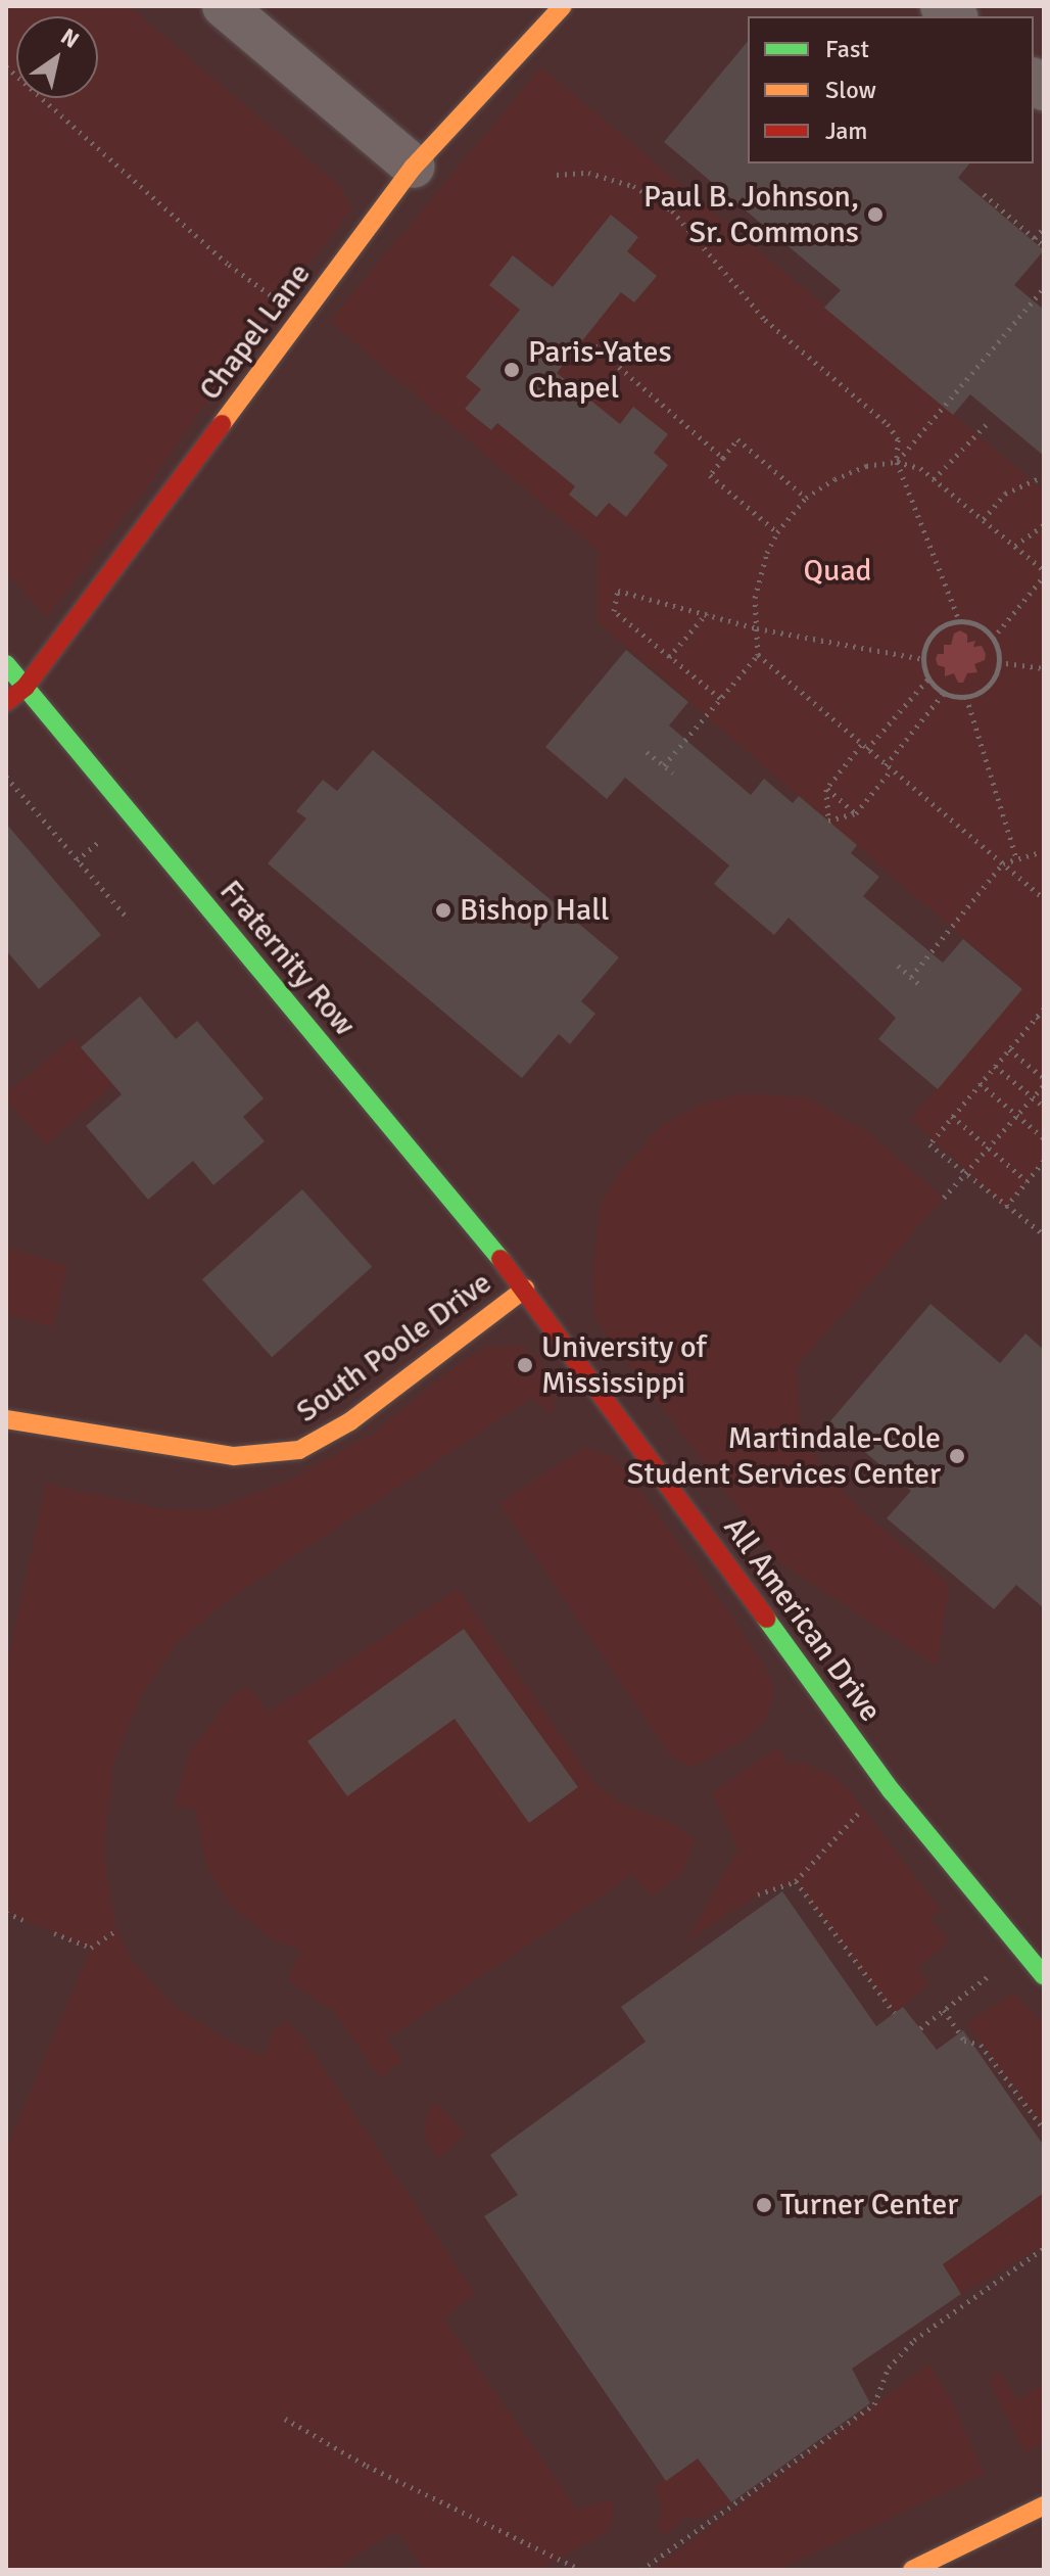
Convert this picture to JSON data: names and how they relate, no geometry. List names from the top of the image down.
{
  "streets": {
    "street": [
      "Chapel Lane",
      "Fraternity Row",
      "South Poole Drive",
      "All American Drive"
    ]
  },
  "crossings": [
    ["Chapel Lane", "Fraternity Row"],
    ["Fraternity Row", "South Poole Drive"],
    ["Fraternity Row", "All American Drive"],
    ["South Poole Drive", "All American Drive"]
  ],
  "parks": ["Quad"],
  "places": [
    "Paul B. Johnson, Sr. Commons",
    "Paris-Yates Chapel",
    "Bishop Hall",
    "University of Mississippi",
    "Martindale-Cole Student Services Center",
    "Turner Center"
  ],
  "legend": ["Fast", "Slow", "Jam"],
  "north": "top right"
}
